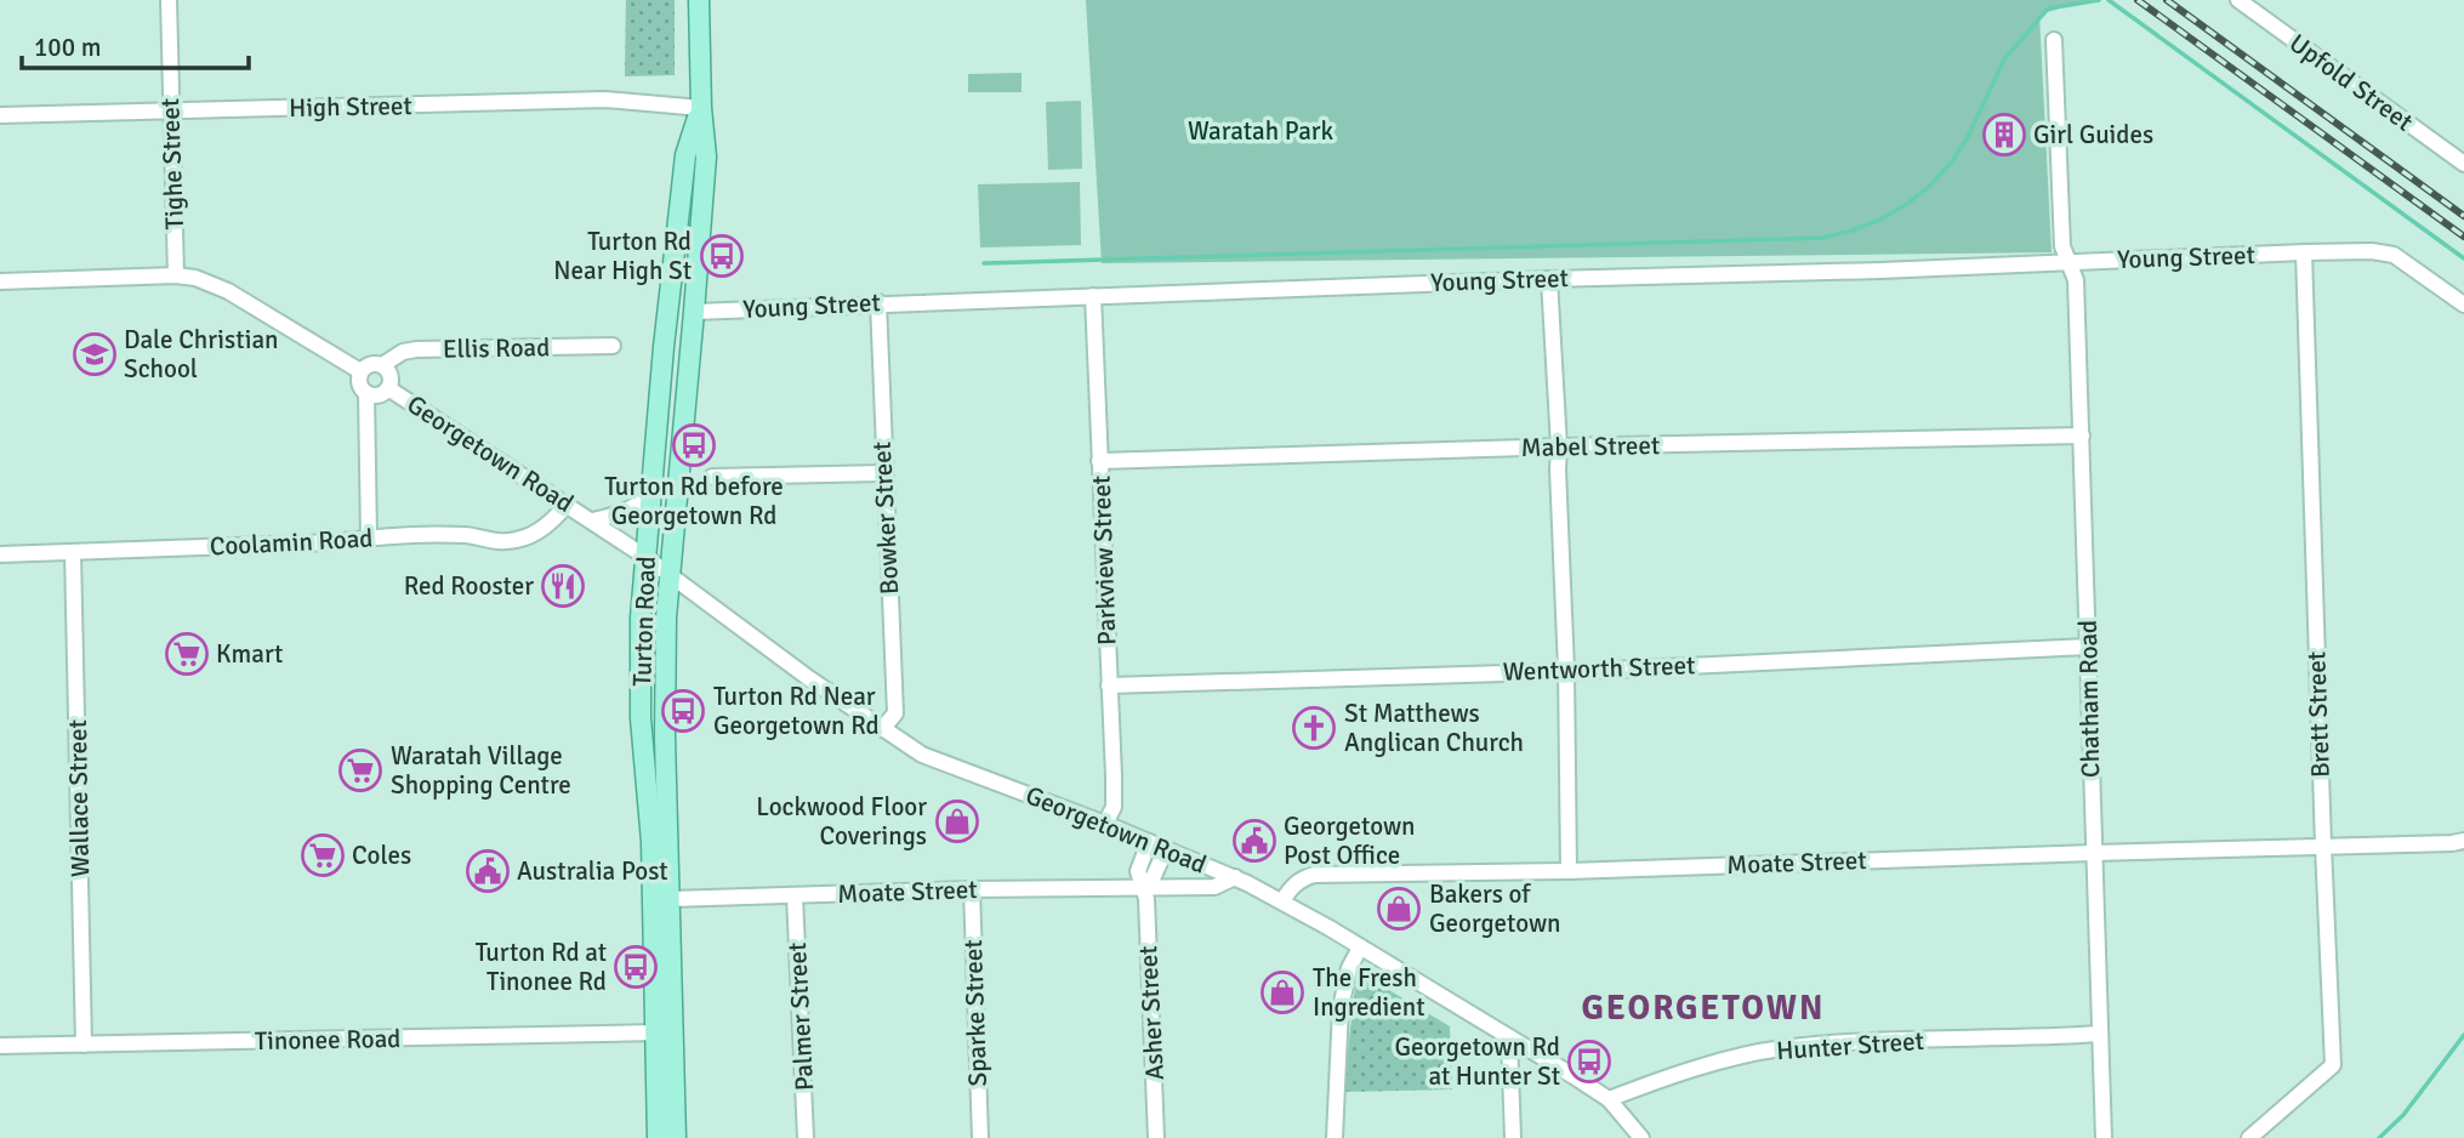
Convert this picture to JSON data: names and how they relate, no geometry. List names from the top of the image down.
{
  "streets": {
    "main road": ["Turton Road"],
    "street": [
      "Upfold Street",
      "High Street",
      "Tighe Street",
      "Young Street",
      "Ellis Road",
      "Mabel Street",
      "Georgetown Road",
      "Bowker Street",
      "Coolamin Road",
      "Parkview Street",
      "Wentworth Street",
      "Chatham Road",
      "Brett Street",
      "Wallace Street",
      "Moate Street",
      "Sparke Street",
      "Asher Street",
      "Palmer Street",
      "Tinonee Road",
      "Hunter Street"
    ]
  },
  "crossings": [
    ["High Street", "Tighe Street"],
    ["High Street", "Turton Road"],
    ["Young Street", "Bowker Street"],
    ["Young Street", "Parkview Street"],
    ["Young Street", "Turton Road"],
    ["Young Street", "Chatham Road"],
    ["Young Street", "Brett Street"],
    ["Ellis Road", "Georgetown Road"],
    ["Mabel Street", "Parkview Street"],
    ["Mabel Street", "Chatham Road"],
    ["Georgetown Road", "Bowker Street"],
    ["Georgetown Road", "Coolamin Road"],
    ["Georgetown Road", "Parkview Street"],
    ["Georgetown Road", "Turton Road"],
    ["Georgetown Road", "Moate Street"],
    ["Georgetown Road", "Hunter Street"],
    ["Coolamin Road", "Wallace Street"],
    ["Parkview Street", "Wentworth Street"],
    ["Turton Road", "Moate Street"],
    ["Turton Road", "Tinonee Road"],
    ["Wentworth Street", "Chatham Road"],
    ["Chatham Road", "Moate Street"],
    ["Chatham Road", "Hunter Street"],
    ["Brett Street", "Moate Street"],
    ["Wallace Street", "Tinonee Road"],
    ["Moate Street", "Sparke Street"],
    ["Moate Street", "Asher Street"],
    ["Moate Street", "Palmer Street"]
  ],
  "districts": ["GEORGETOWN"],
  "parks": ["Waratah Park"],
  "places": {
    "building": ["Girl Guides"],
    "bus stop": [
      "Turton Rd Near High St",
      "Turton Rd before Georgetown Rd",
      "Turton Rd Near Georgetown Rd",
      "Turton Rd at Tinonee Rd",
      "Georgetown Rd at Hunter St"
    ],
    "school or university": ["Dale Christian School"],
    "restaurant": ["Red Rooster"],
    "supermarket": ["Kmart", "Waratah Village Shopping Centre", "Coles"],
    "church": ["St Matthews Anglican Church"],
    "shop": ["Lockwood Floor Coverings", "Bakers of Georgetown", "The Fresh Ingredient"],
    "public building": ["Georgetown Post Office", "Australia Post"]
  },
  "scale_bar": "100 m"
}
